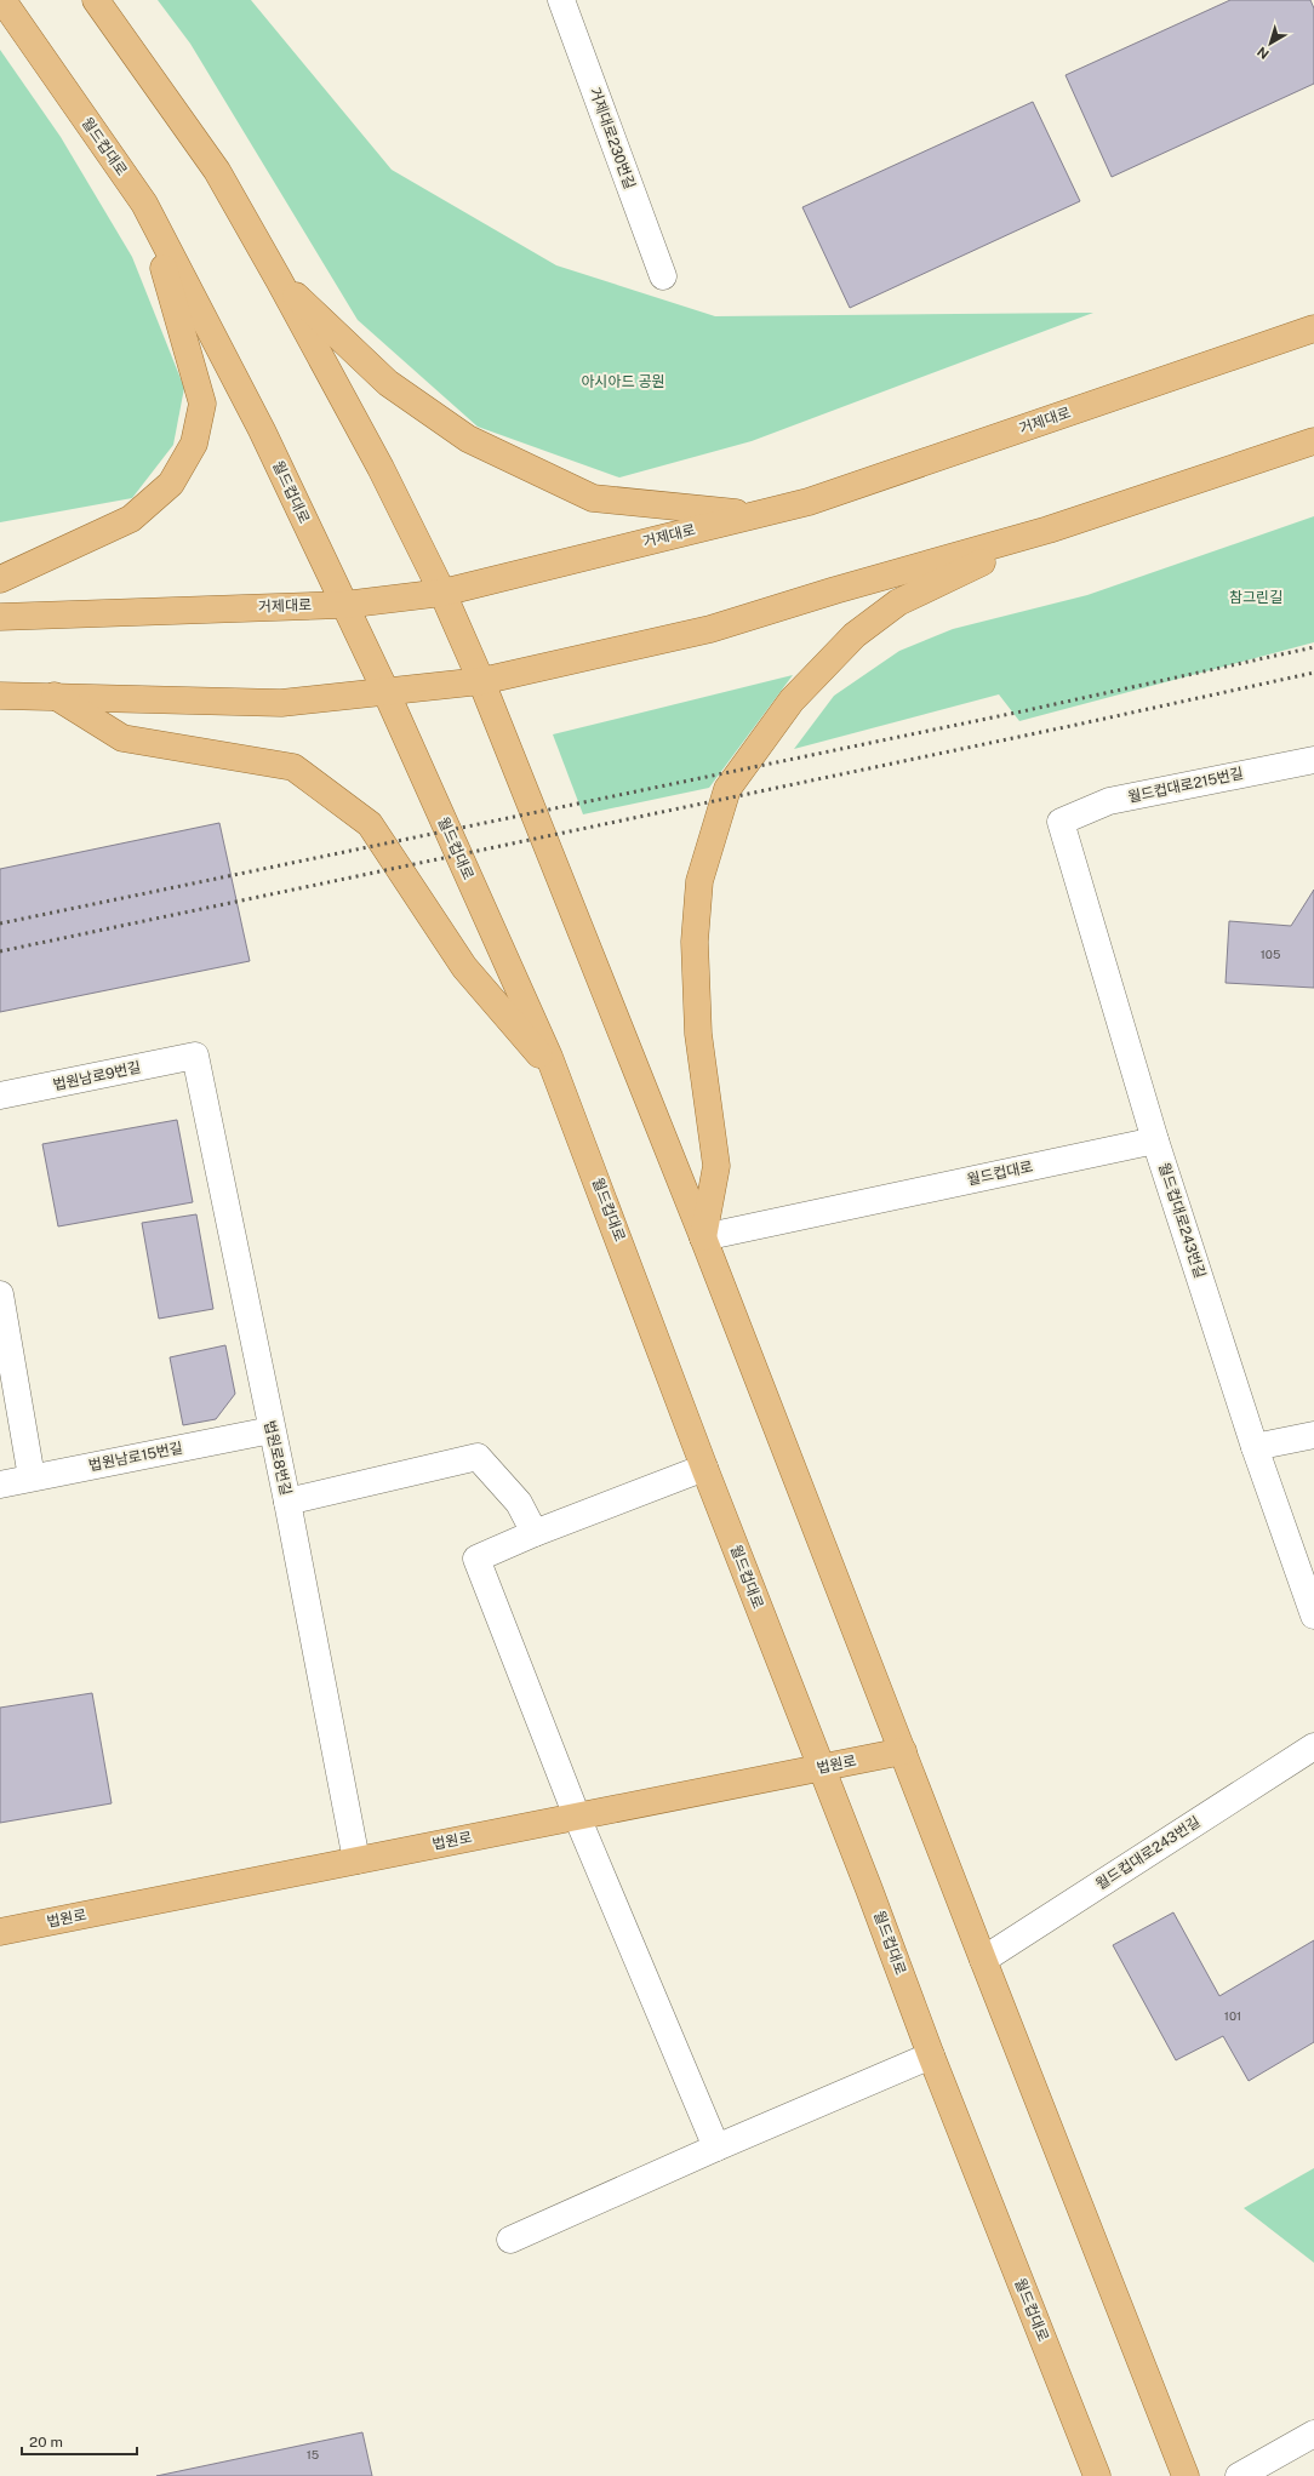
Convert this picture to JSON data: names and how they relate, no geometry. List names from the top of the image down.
{
  "streets": {
    "main road": ["월드컵대로", "거제대로", "법원로"],
    "street": [
      "거제대로230번길",
      "월드컵대로215번길",
      "법원남로9번길",
      "월드컵대로243번길",
      "법원남로15번길",
      "법원로8번길"
    ]
  },
  "crossings": [
    ["월드컵대로", "거제대로"],
    ["월드컵대로", "월드컵대로243번길"],
    ["월드컵대로", "법원로"],
    ["월드컵대로215번길", "월드컵대로243번길"],
    ["법원남로9번길", "법원로8번길"],
    ["법원남로15번길", "법원로8번길"],
    ["법원로8번길", "법원로"]
  ],
  "parks": ["아시아드 공원", "참그린길"],
  "house_numbers": ["105", "101", "15"],
  "scale_bar": "20 m",
  "north": "bottom left"
}
